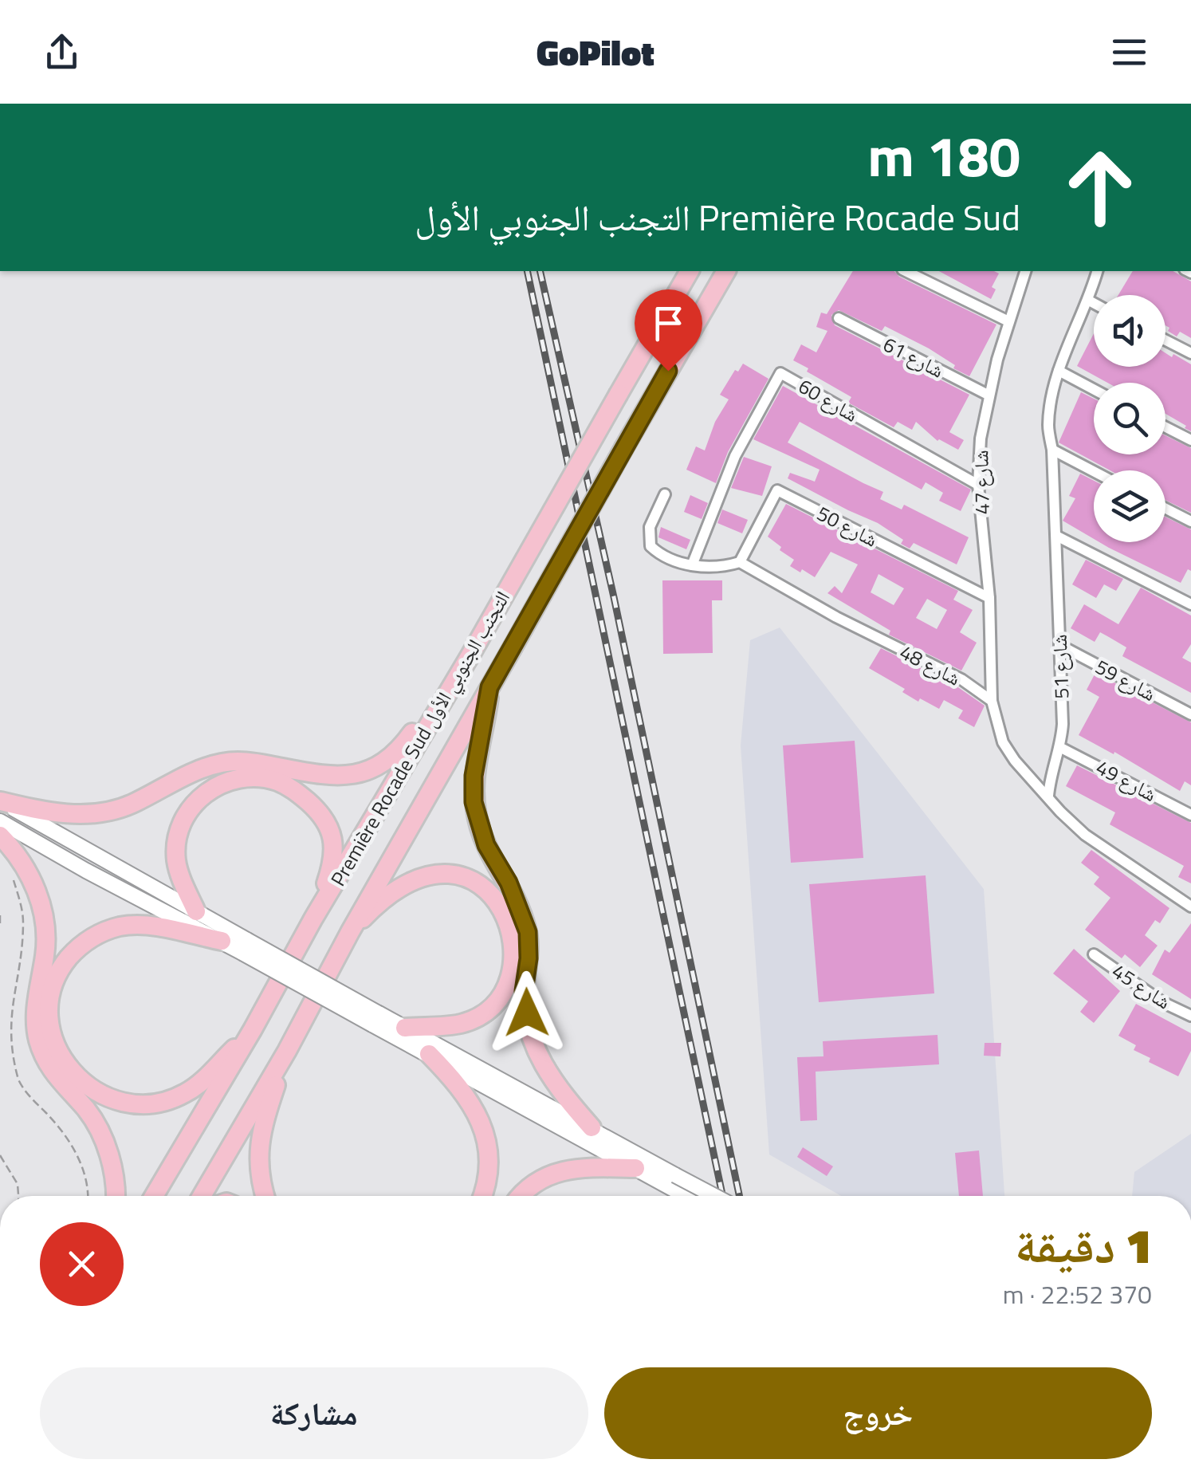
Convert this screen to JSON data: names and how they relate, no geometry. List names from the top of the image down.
{
  "streets": {
    "highway": ["Première Rocade Sud التجنب الجنوبي الأول"],
    "street": [
      "شارع 61",
      "شارع 60",
      "شارع 47",
      "شارع 50",
      "شارع 48",
      "شارع 51",
      "شارع 59",
      "شارع 49",
      "شارع 45"
    ]
  },
  "crossings": [
    ["شارع 61", "شارع 47"],
    ["شارع 60", "شارع 47"],
    ["شارع 47", "شارع 50"],
    ["شارع 47", "شارع 48"],
    ["شارع 50", "شارع 48"],
    ["شارع 51", "شارع 59"],
    ["شارع 51", "شارع 49"]
  ],
  "page": {
    "header": "GoPilot",
    "turn": ["180 m", "Première Rocade Sud التجنب الجنوبي الأول"],
    "heading": ["1 دقيقة", "370 m · 22:52"],
    "buttons": ["خروج", "مشاركة"]
  }
}
